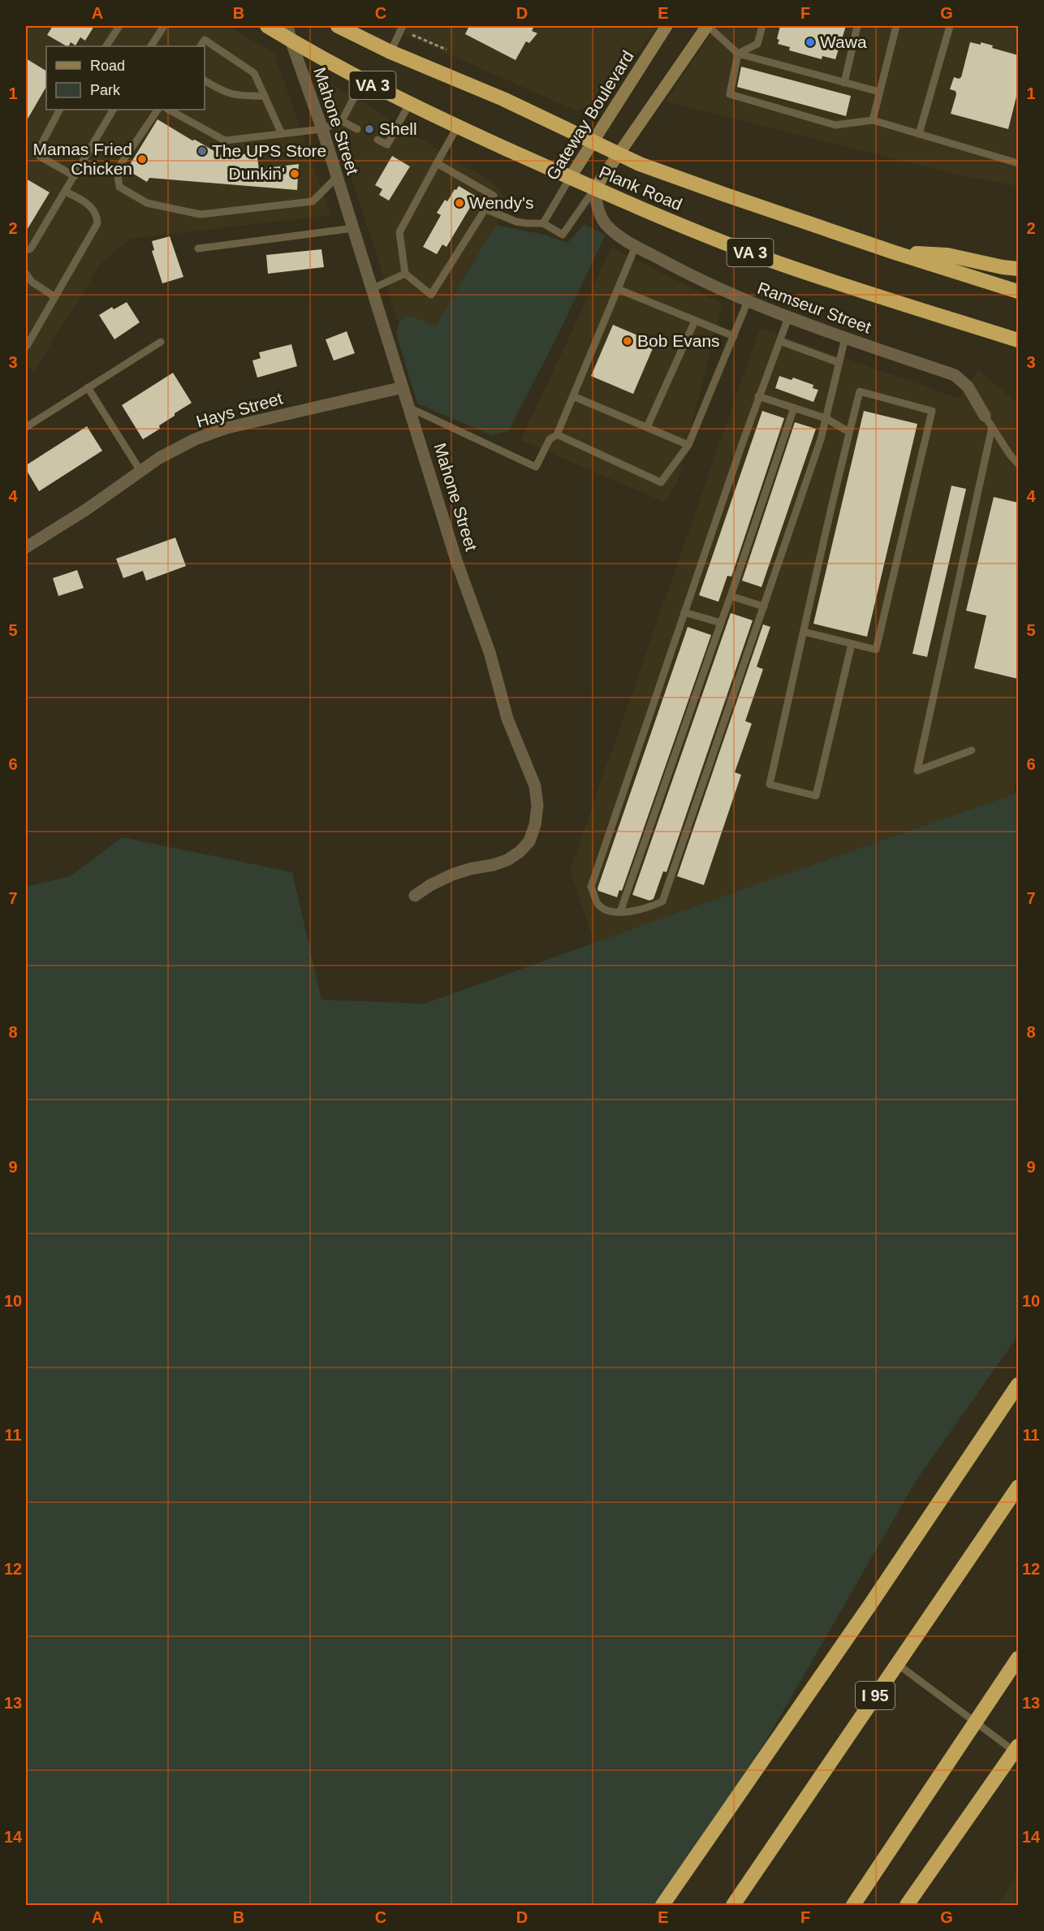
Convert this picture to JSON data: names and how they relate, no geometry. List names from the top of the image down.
{
  "streets": {
    "highway": ["VA 3", "Plank Road", "I 95"],
    "street": [
      "Gateway Boulevard",
      "Mahone Street",
      "Ramseur Street",
      "Hays Street"
    ]
  },
  "crossings": [
    ["Gateway Boulevard", "Plank Road"],
    ["Mahone Street", "Plank Road"],
    ["Mahone Street", "Hays Street"],
    ["Plank Road", "Ramseur Street"]
  ],
  "places": [
    "Wawa",
    "Shell",
    "The UPS Store",
    "Mamas Fried Chicken",
    "Dunkin'",
    "Wendy's",
    "Bob Evans"
  ],
  "legend": ["Road", "Park"],
  "grid": {
    "columns": [
      "A",
      "B",
      "C",
      "D",
      "E",
      "F",
      "G"
    ],
    "rows": [
      "1",
      "2",
      "3",
      "4",
      "5",
      "6",
      "7",
      "8",
      "9",
      "10",
      "11",
      "12",
      "13",
      "14"
    ]
  }
}
